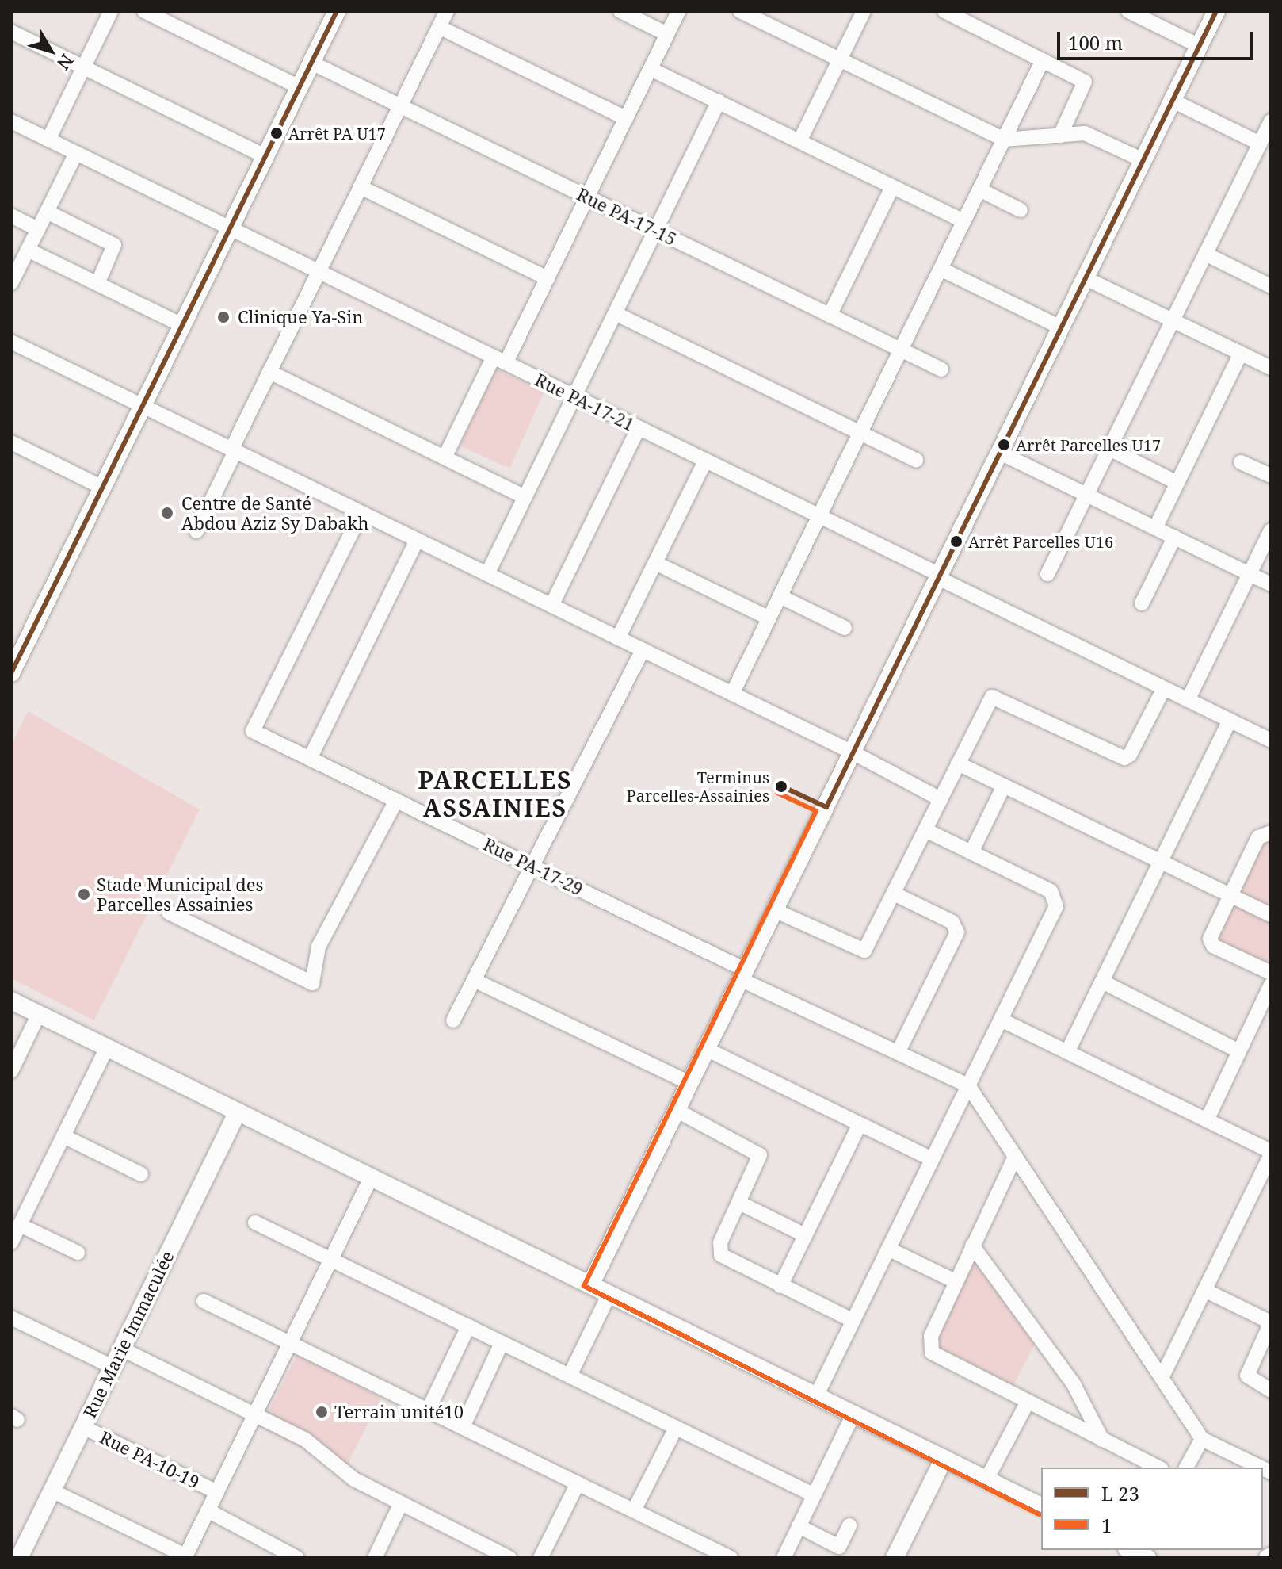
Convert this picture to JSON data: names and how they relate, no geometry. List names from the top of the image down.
{
  "streets": {
    "street": [
      "Rue PA-17-15",
      "Rue PA-17-21",
      "Rue PA-17-29",
      "Rue Marie Immaculée",
      "Rue PA-10-19"
    ]
  },
  "crossings": [
    ["Rue Marie Immaculée", "Rue PA-10-19"]
  ],
  "districts": ["PARCELLES ASSAINIES"],
  "places": [
    "Arrêt PA U17",
    "Clinique Ya-Sin",
    "Arrêt Parcelles U17",
    "Centre de Santé Abdou Aziz Sy Dabakh",
    "Arrêt Parcelles U16",
    "Terminus Parcelles-Assainies",
    "Stade Municipal des Parcelles Assainies",
    "Terrain unité10"
  ],
  "lines": ["transit line 1"],
  "legend": ["L 23", "1"],
  "scale_bar": "100 m",
  "north": "bottom right"
}
